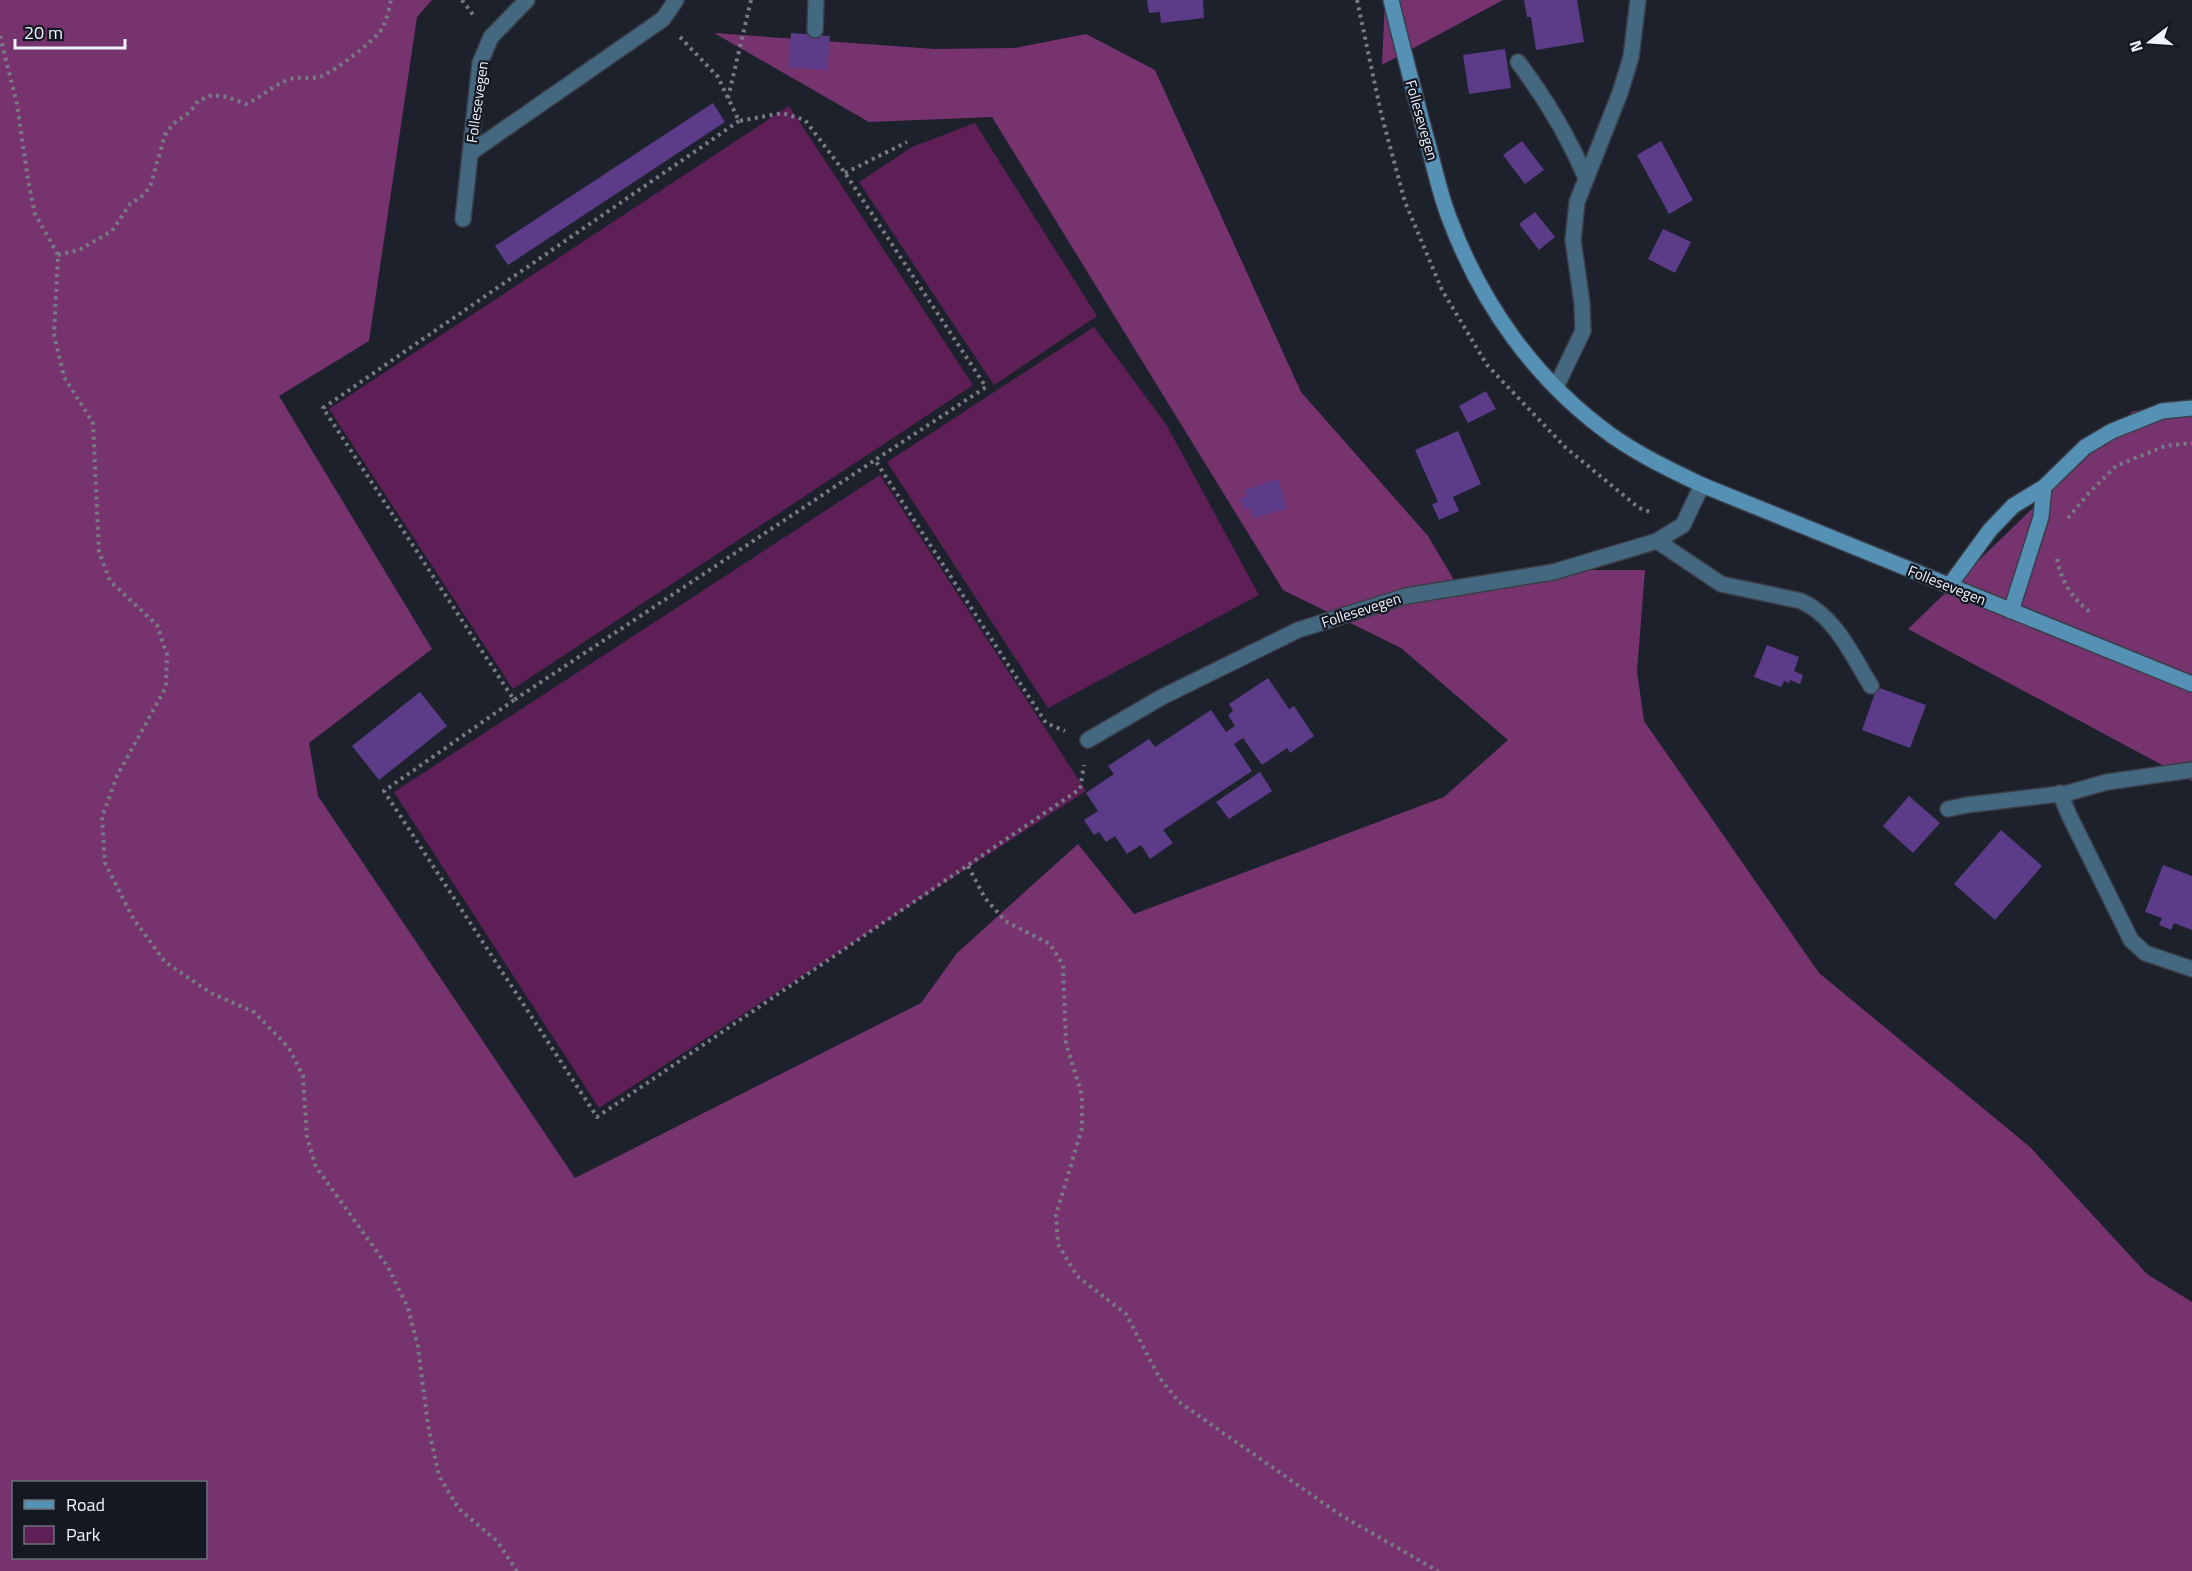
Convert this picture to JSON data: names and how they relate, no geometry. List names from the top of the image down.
{
  "streets": {
    "main road": ["Follesevegen"]
  },
  "legend": ["Road", "Park"],
  "scale_bar": "20 m",
  "north": "left"
}
